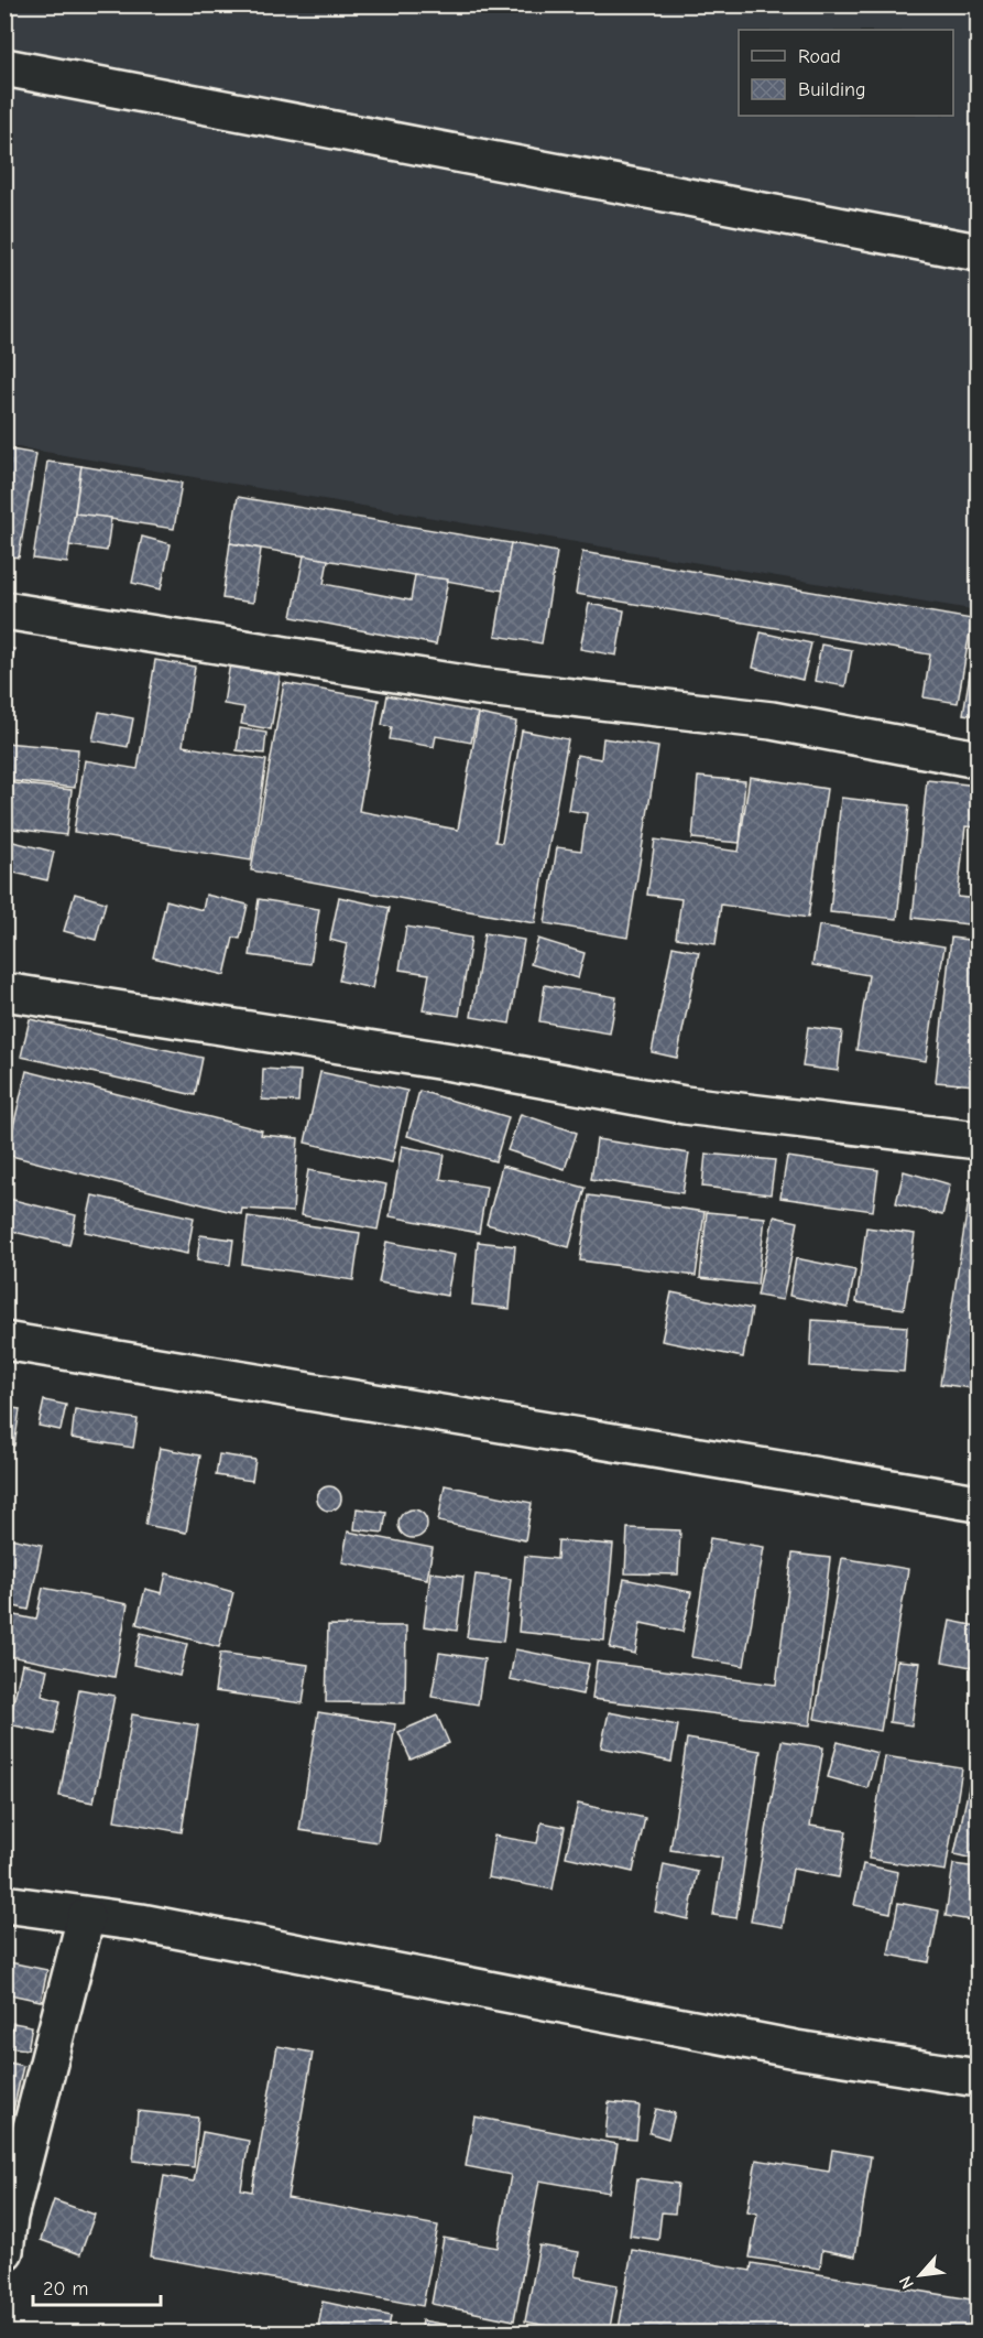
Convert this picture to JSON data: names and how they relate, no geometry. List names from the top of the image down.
{
  "legend": ["Road", "Building"],
  "scale_bar": "20 m",
  "north": "bottom left"
}
